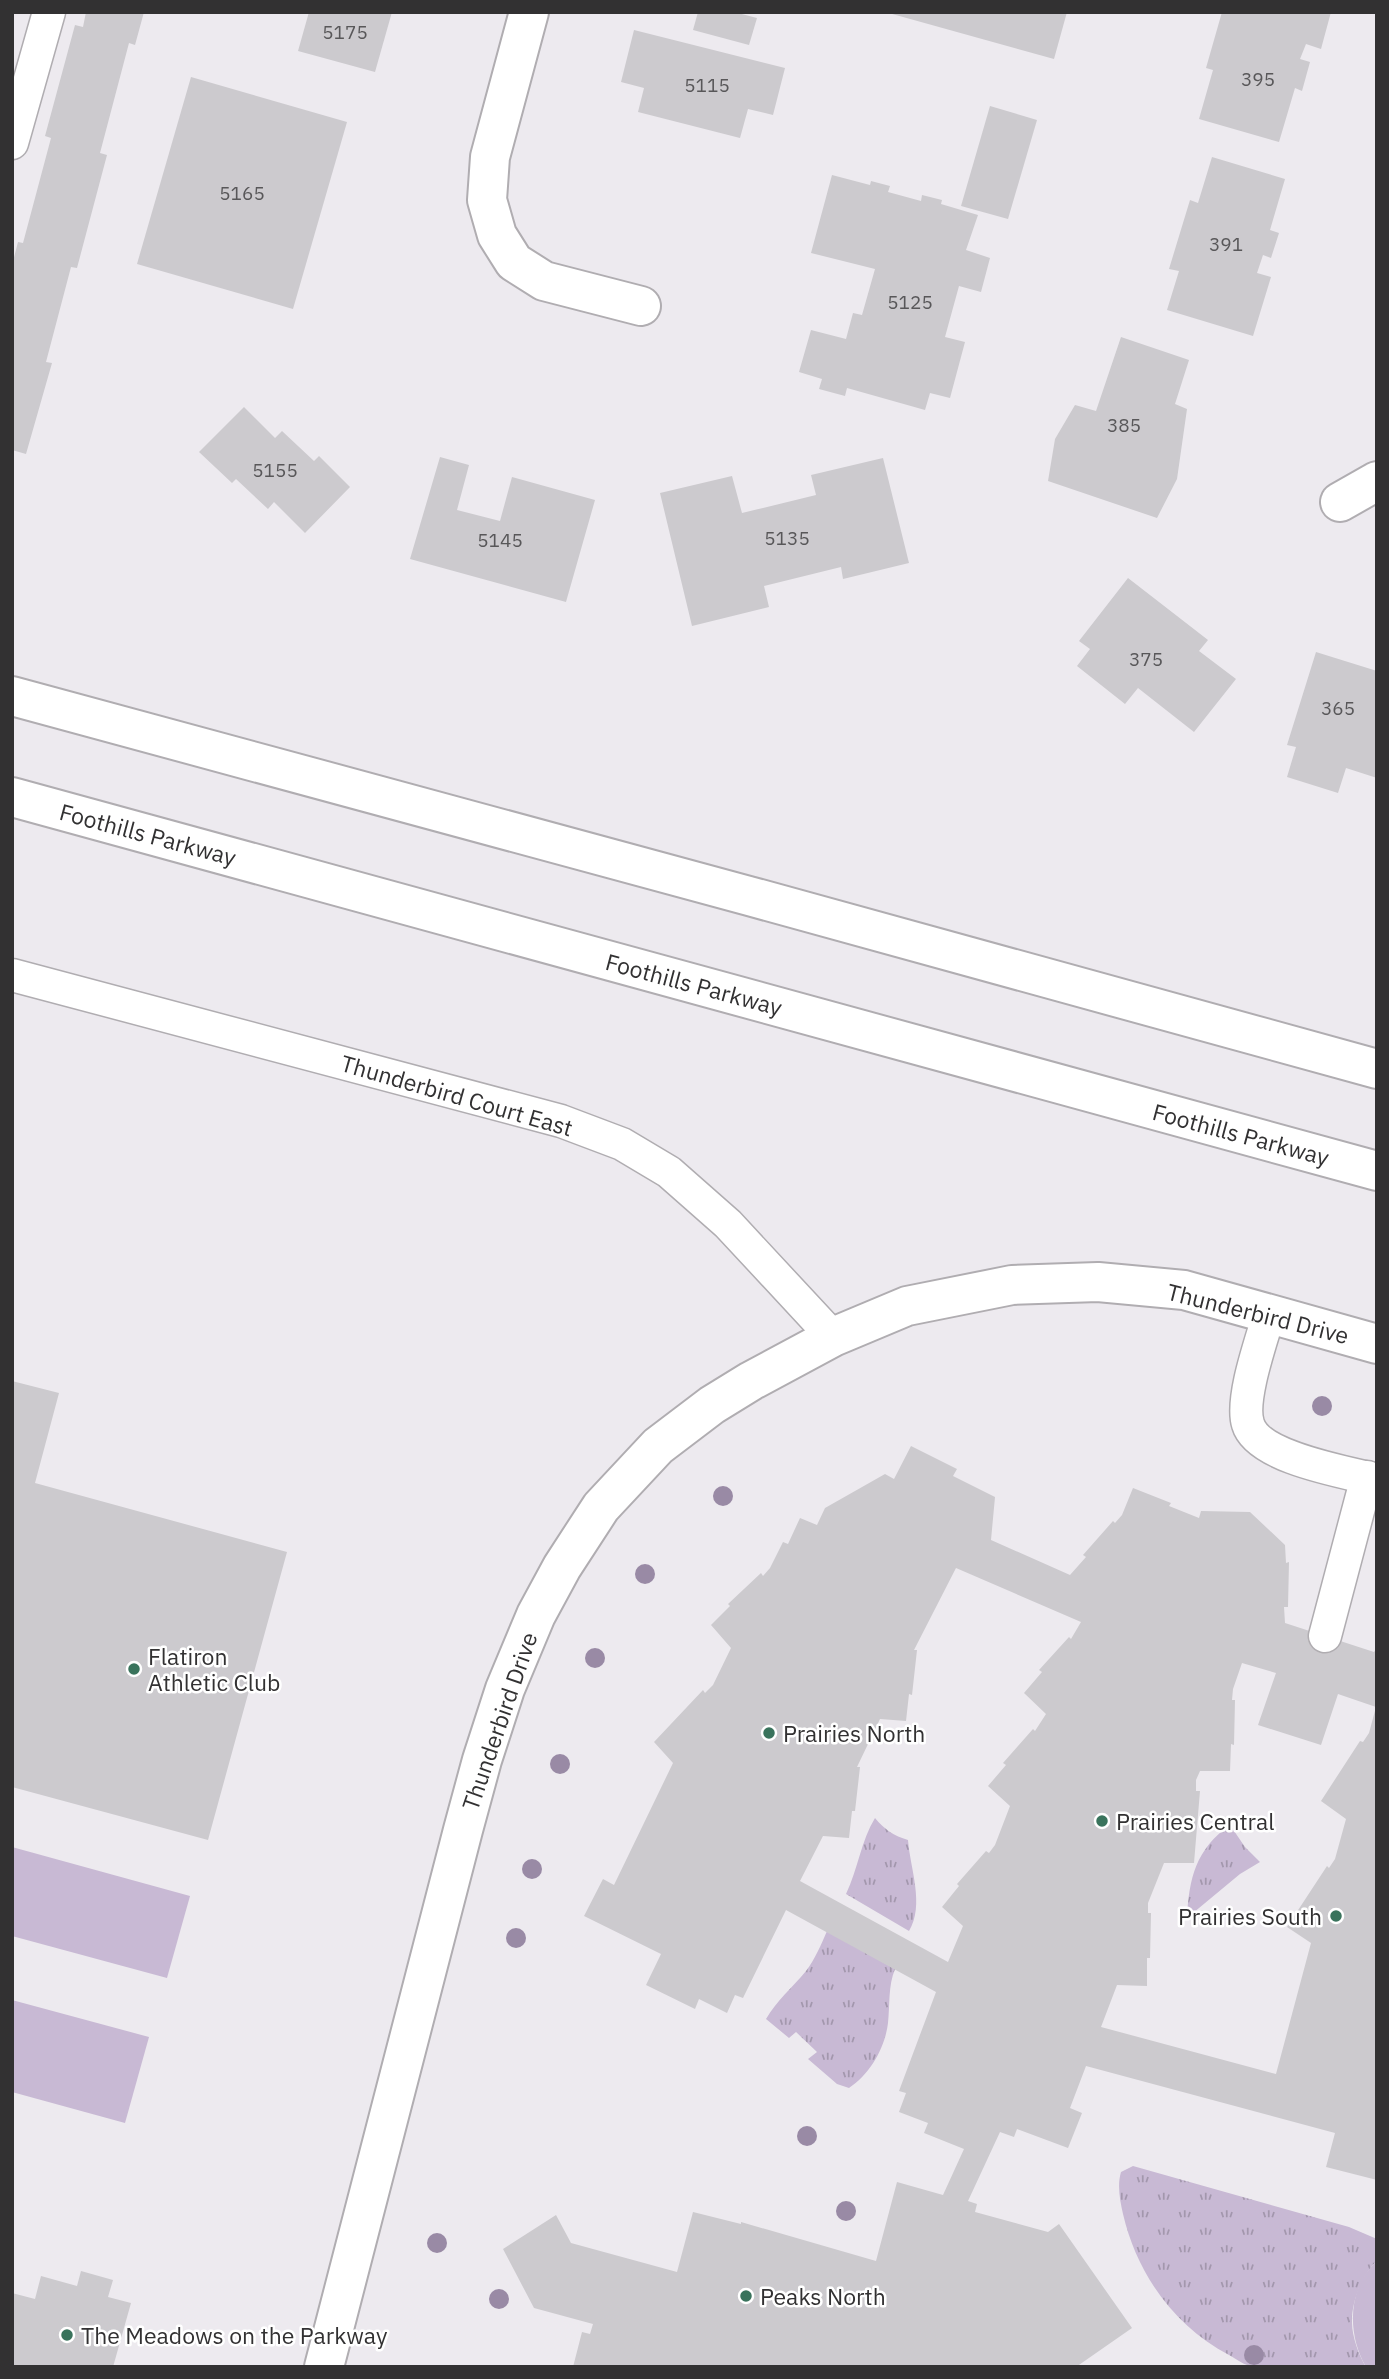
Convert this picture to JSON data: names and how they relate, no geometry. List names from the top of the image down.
{
  "streets": {
    "main road": ["Foothills Parkway", "Thunderbird Drive"],
    "lane": ["Thunderbird Court East"]
  },
  "crossings": [
    ["Thunderbird Court East", "Thunderbird Drive"]
  ],
  "places": [
    "Flatiron Athletic Club",
    "Prairies North",
    "Prairies Central",
    "Prairies South",
    "Peaks North",
    "The Meadows on the Parkway"
  ],
  "house_numbers": [
    "5175",
    "395",
    "5115",
    "5165",
    "391",
    "5125",
    "385",
    "5155",
    "5135",
    "5145",
    "375",
    "365"
  ]
}
